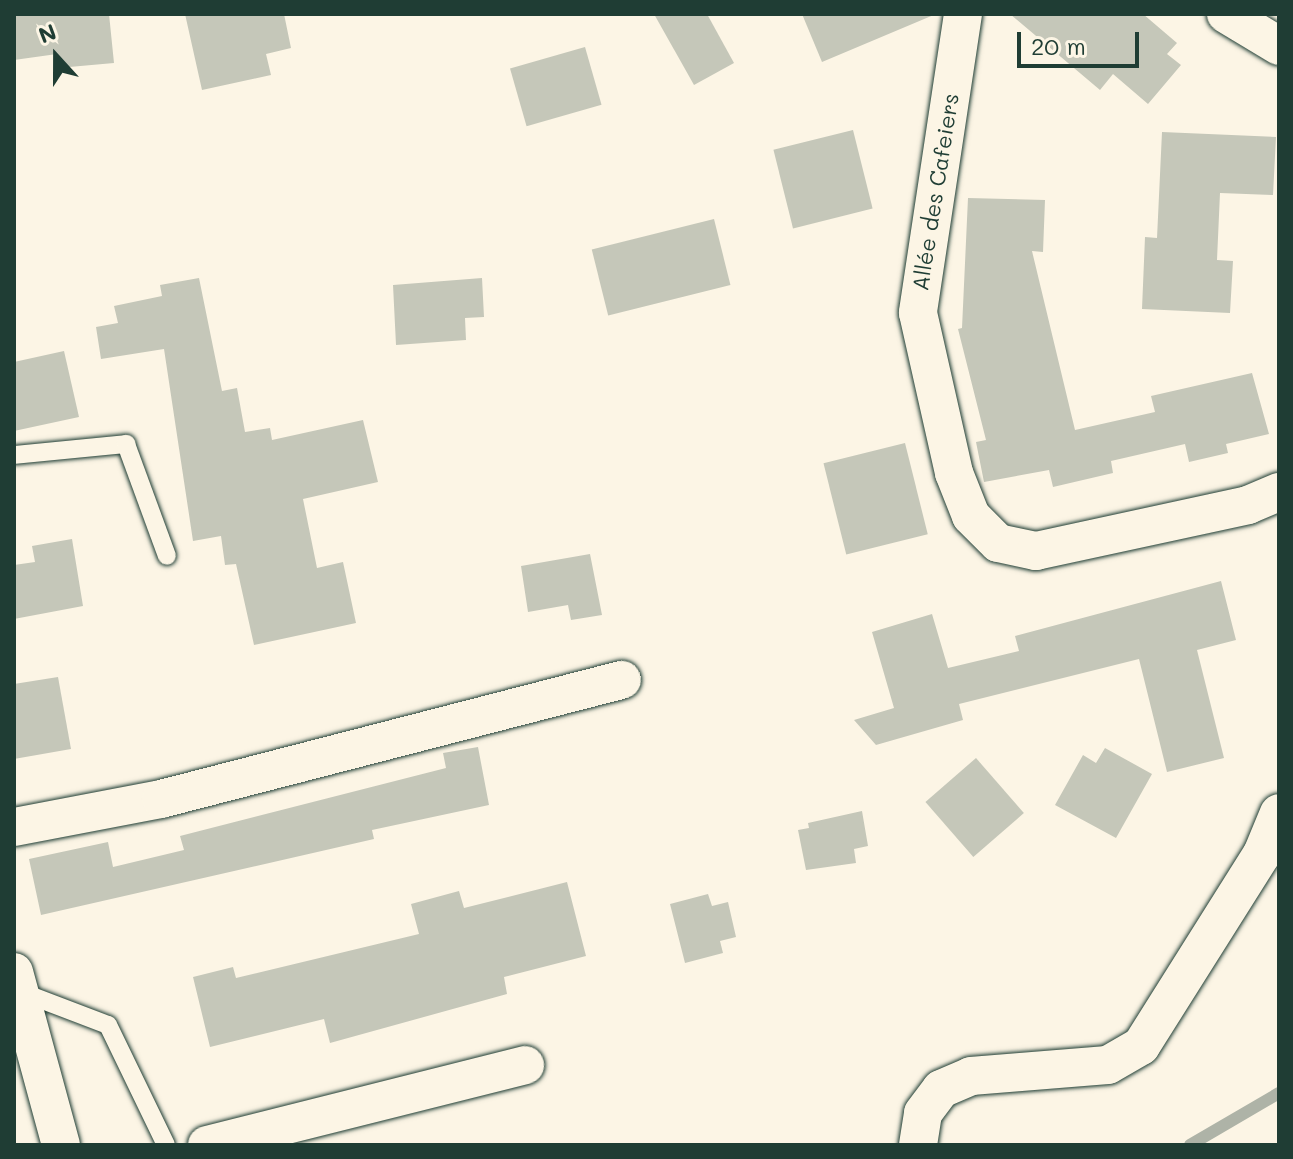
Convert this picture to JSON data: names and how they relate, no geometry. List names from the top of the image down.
{
  "streets": {
    "street": ["Allée des Cafeiers"]
  },
  "scale_bar": "20 m",
  "north": "top"
}
